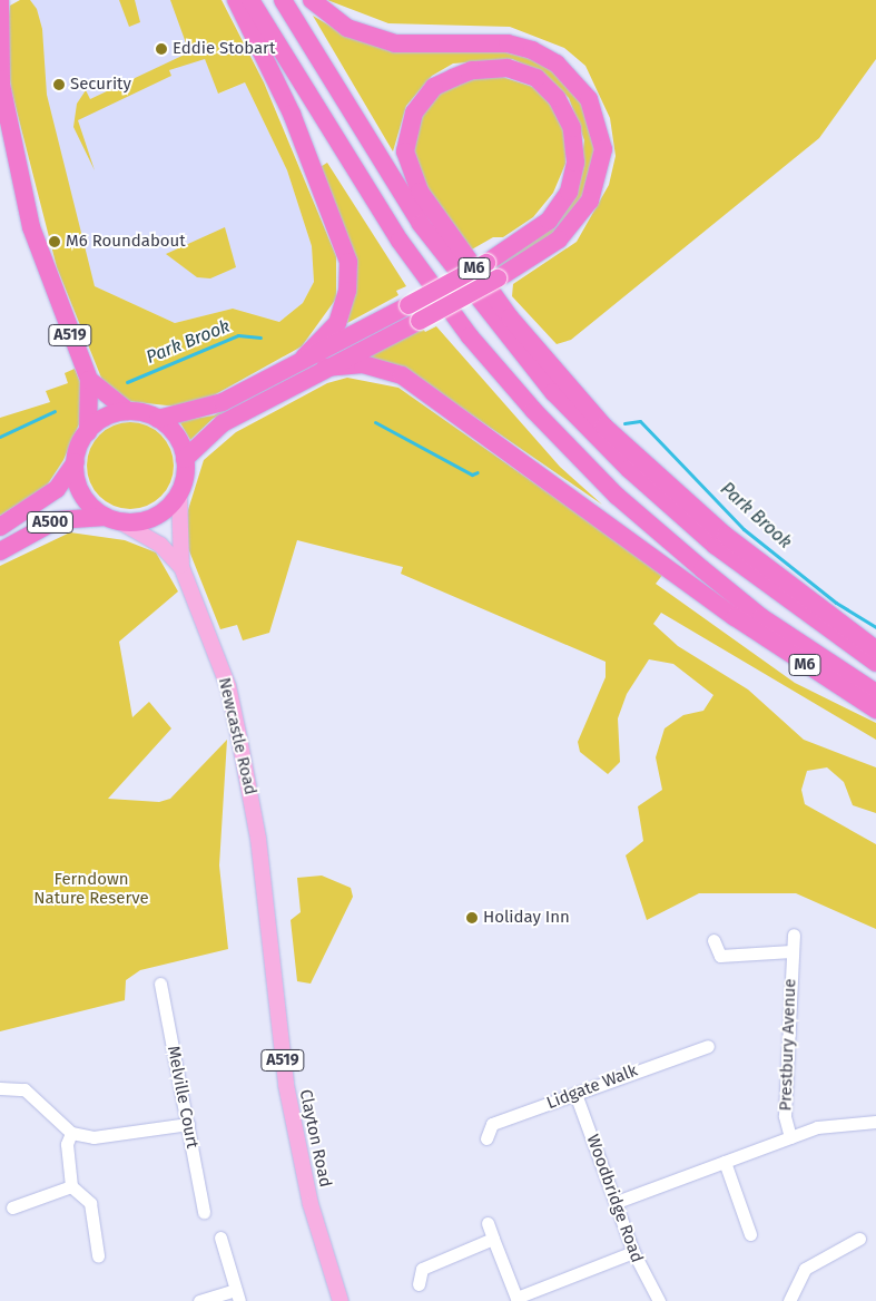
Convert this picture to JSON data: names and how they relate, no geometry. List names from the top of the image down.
{
  "streets": {
    "highway": ["M6", "A519", "A500"],
    "main road": ["Newcastle Road", "Clayton Road"],
    "street": [
      "Prestbury Avenue",
      "Lidgate Walk",
      "Melville Court",
      "Woodbridge Road"
    ]
  },
  "crossings": [
    ["M6", "A519"],
    ["M6", "A500"],
    ["M6", "Newcastle Road"],
    ["A519", "A500"],
    ["A519", "Newcastle Road"],
    ["A500", "Newcastle Road"],
    ["Newcastle Road", "Clayton Road"],
    ["Lidgate Walk", "Woodbridge Road"]
  ],
  "water": ["Park Brook"],
  "parks": ["Ferndown Nature Reserve"],
  "places": [
    "Eddie Stobart",
    "Security",
    "M6 Roundabout",
    "Holiday Inn"
  ]
}
